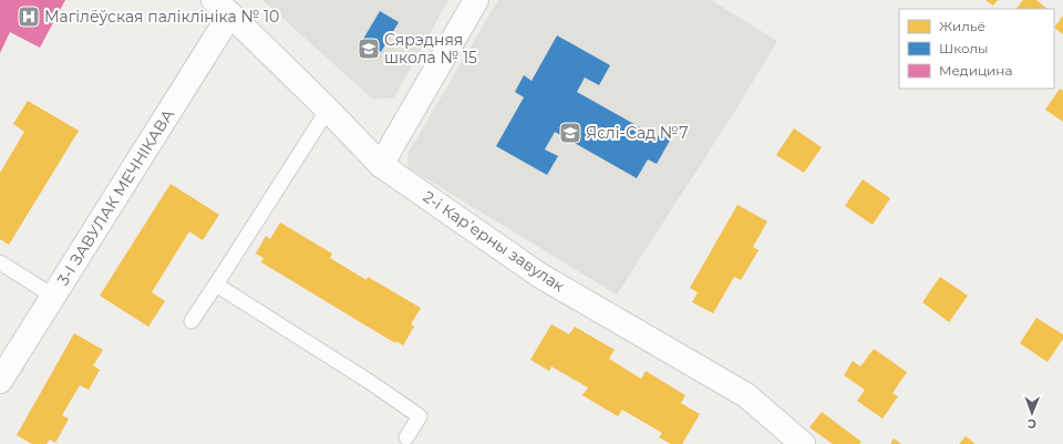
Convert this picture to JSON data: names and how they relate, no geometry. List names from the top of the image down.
{
  "streets": {
    "street": ["3-І ЗАВУЛАК МЕЧНІКАВА", "2-і Карʼерны завулак"]
  },
  "crossings": [
    ["3-І ЗАВУЛАК МЕЧНІКАВА", "2-і Карʼерны завулак"]
  ],
  "places": {
    "hospital": ["Магілёўская паліклініка № 10"],
    "school or university": ["Сярэдняя школа № 15", "Яслі-Сад №7"]
  },
  "legend": ["Жильё", "Школы", "Медицина"],
  "north": "bottom"
}
